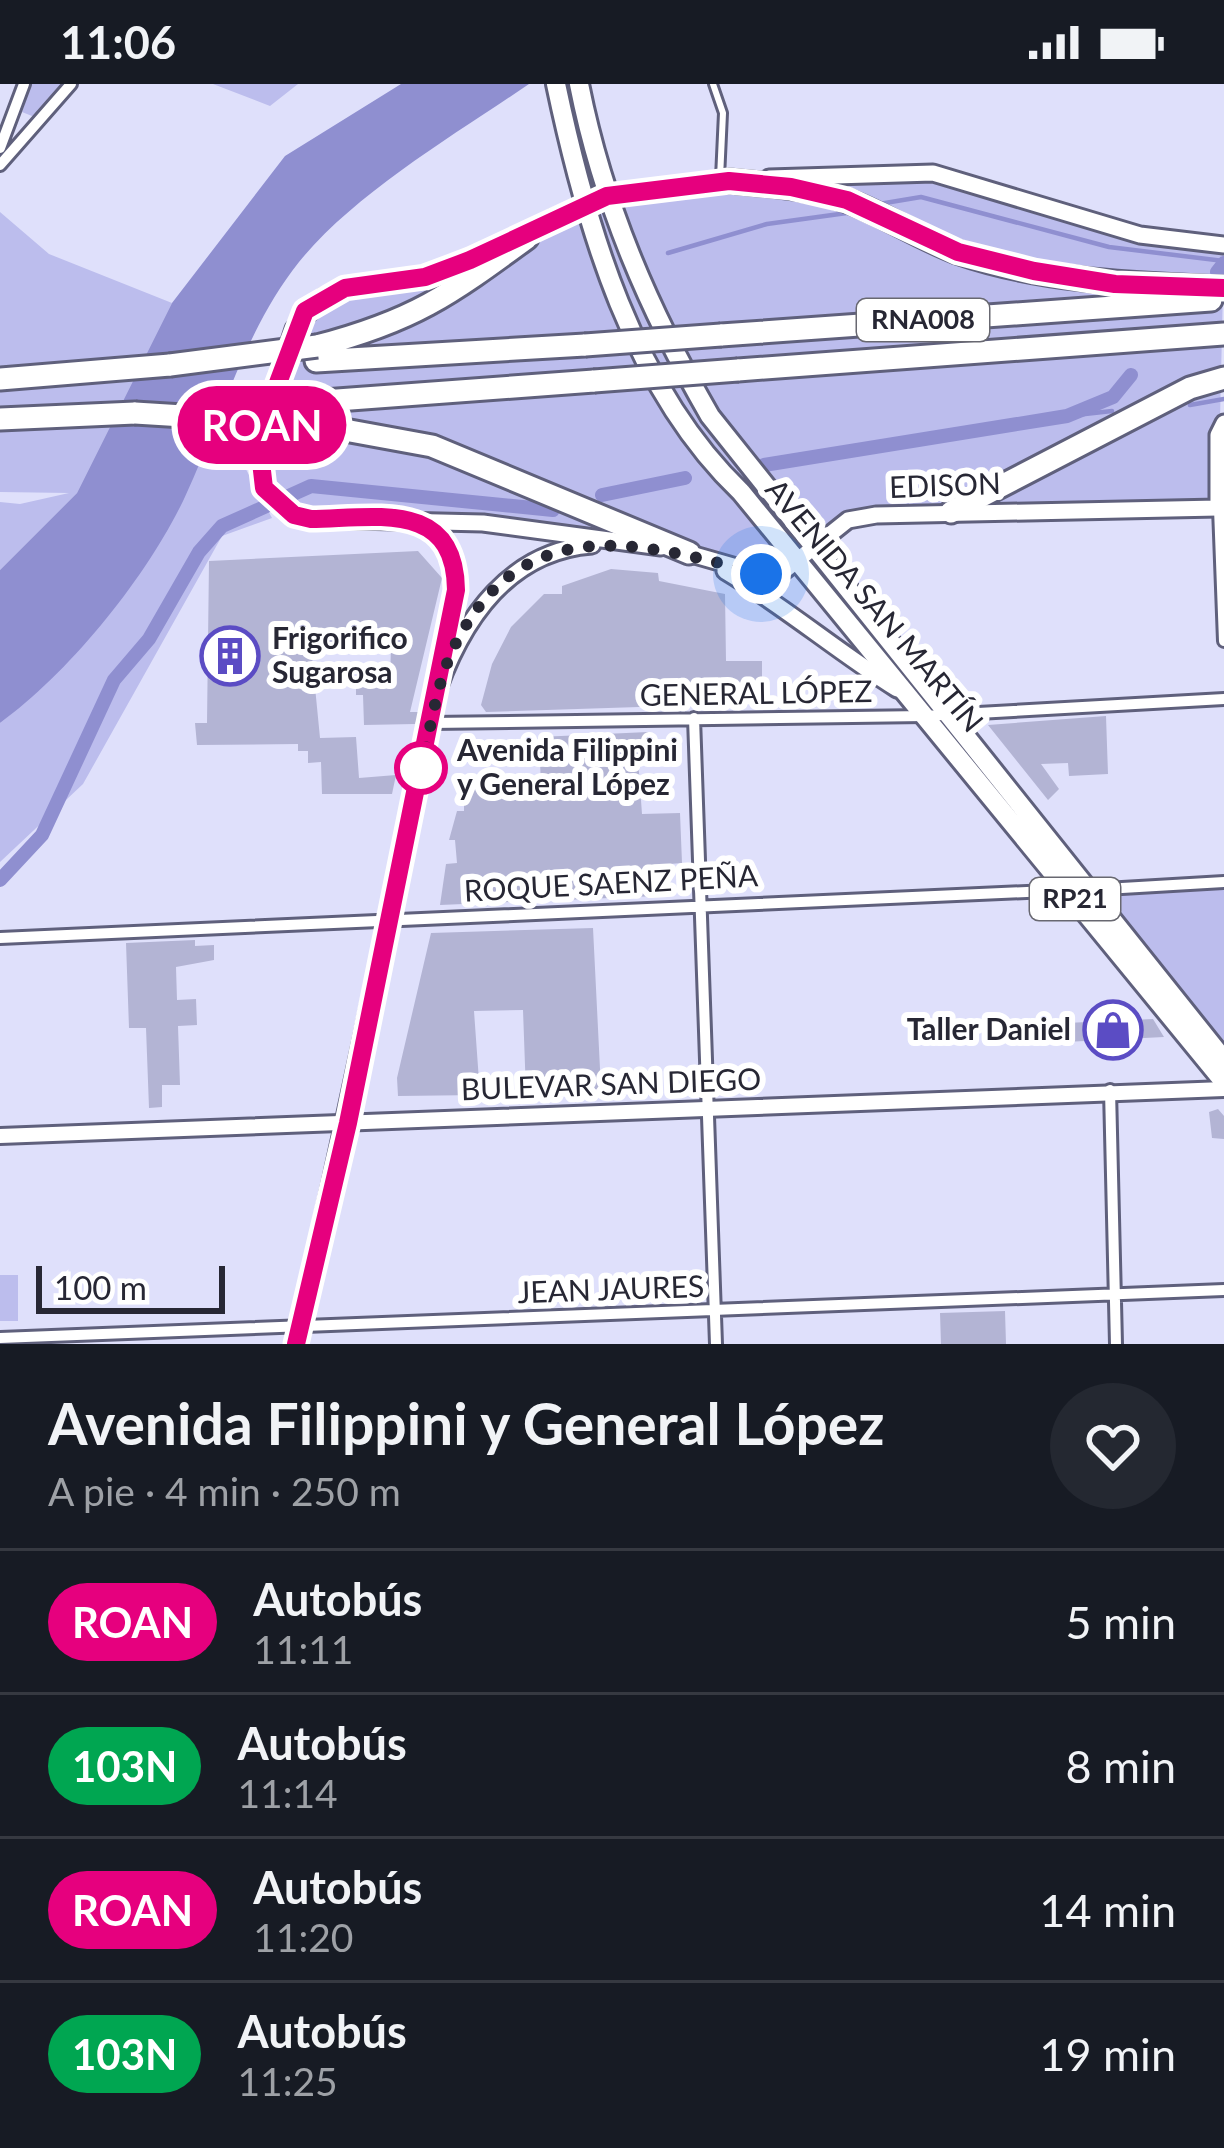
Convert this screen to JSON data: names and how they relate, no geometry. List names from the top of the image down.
{
  "streets": {
    "highway": ["RNA008"],
    "main road": ["EDISON", "AVENIDA SAN MARTÍN", "RP21"],
    "street": [
      "GENERAL LÓPEZ",
      "ROQUE SAENZ PEÑA",
      "BULEVAR SAN DIEGO",
      "JEAN JAURES"
    ]
  },
  "crossings": [
    ["RNA008", "EDISON"],
    ["EDISON", "AVENIDA SAN MARTÍN"],
    ["AVENIDA SAN MARTÍN", "GENERAL LÓPEZ"],
    ["AVENIDA SAN MARTÍN", "ROQUE SAENZ PEÑA"],
    ["AVENIDA SAN MARTÍN", "BULEVAR SAN DIEGO"]
  ],
  "places": {
    "building": ["Frigorifico Sugarosa"],
    "other": ["Avenida Filippini y General López"],
    "shop": ["Taller Daniel"]
  },
  "lines": ["bus line ROAN"],
  "scale_bar": "100 m",
  "page": {
    "status": "11:06",
    "on_map": "ROAN",
    "scale": "100 m",
    "heading": ["Avenida Filippini y General López", "A pie · 4 min · 250 m"],
    "list": [
      {
        "mark": "ROAN",
        "name": "Autobús",
        "note": "11:11",
        "value": "5 min"
      },
      {
        "mark": "103N",
        "name": "Autobús",
        "note": "11:14",
        "value": "8 min"
      },
      {
        "mark": "ROAN",
        "name": "Autobús",
        "note": "11:20",
        "value": "14 min"
      },
      {
        "mark": "103N",
        "name": "Autobús",
        "note": "11:25",
        "value": "19 min"
      }
    ]
  }
}
